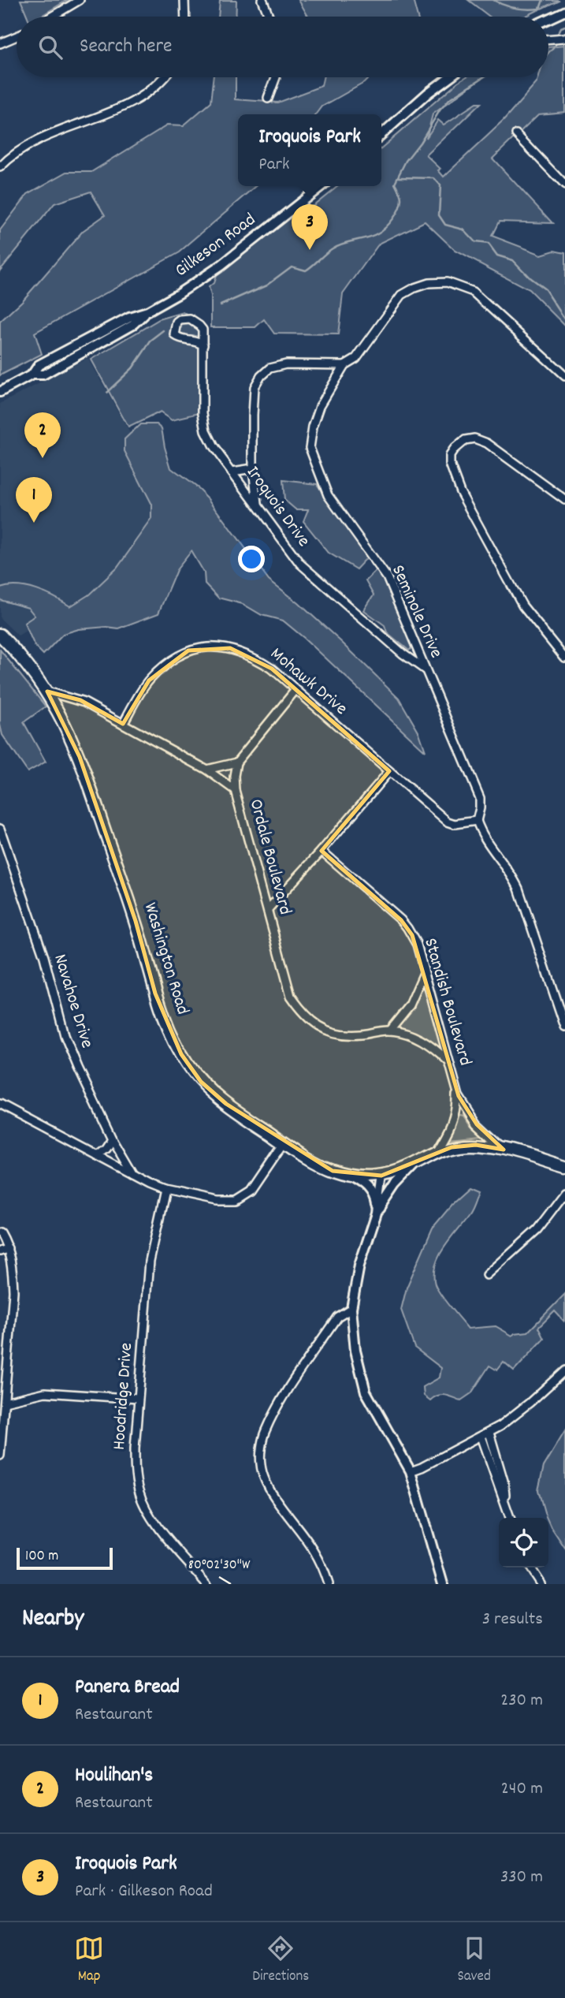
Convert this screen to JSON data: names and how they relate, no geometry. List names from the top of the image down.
{
  "streets": {
    "main road": ["Washington Road"],
    "street": [
      "Gilkeson Road",
      "Iroquois Drive",
      "Seminole Drive",
      "Mohawk Drive",
      "Ordale Boulevard",
      "Navahoe Drive",
      "Standish Boulevard",
      "Hoodridge Drive"
    ]
  },
  "crossings": [
    ["Iroquois Drive", "Seminole Drive"],
    ["Seminole Drive", "Mohawk Drive"],
    ["Mohawk Drive", "Ordale Boulevard"],
    ["Ordale Boulevard", "Washington Road"],
    ["Ordale Boulevard", "Standish Boulevard"],
    ["Washington Road", "Standish Boulevard"]
  ],
  "scale_bar": "100 m",
  "page": {
    "search": "Search here",
    "popup": ["Iroquois Park", "Park"],
    "pins": ["3", "2", "1"],
    "scale": "100 m",
    "heading": ["Nearby", "3 results"],
    "list": [
      {
        "mark": "1",
        "name": "Panera Bread",
        "note": "Restaurant",
        "value": "230 m"
      },
      {
        "mark": "2",
        "name": "Houlihan's",
        "note": "Restaurant",
        "value": "240 m"
      },
      {
        "mark": "3",
        "name": "Iroquois Park",
        "note": "Park · Gilkeson Road",
        "value": "330 m"
      }
    ],
    "nav": ["Map", "Directions", "Saved"]
  },
  "coordinates": ["80°02'30\"W"]
}
